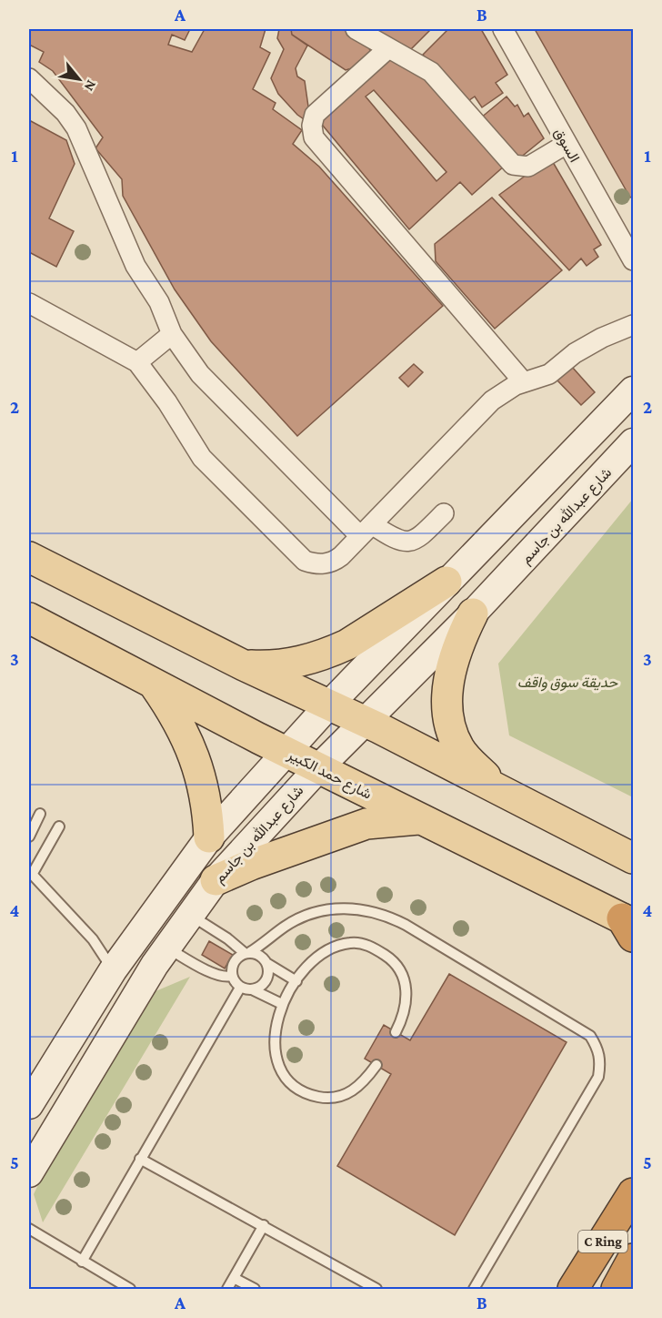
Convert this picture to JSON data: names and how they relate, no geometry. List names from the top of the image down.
{
  "streets": {
    "highway": ["C Ring"],
    "main road": ["شارع حمد الكبير"],
    "street": ["السوق", "شارع عبدالله بن جاسم"]
  },
  "crossings": [
    ["شارع عبدالله بن جاسم", "شارع حمد الكبير"]
  ],
  "parks": ["حديقة سوق واقف"],
  "north": "bottom right",
  "grid": {
    "columns": ["A", "B"],
    "rows": [
      "1",
      "2",
      "3",
      "4",
      "5"
    ]
  }
}
